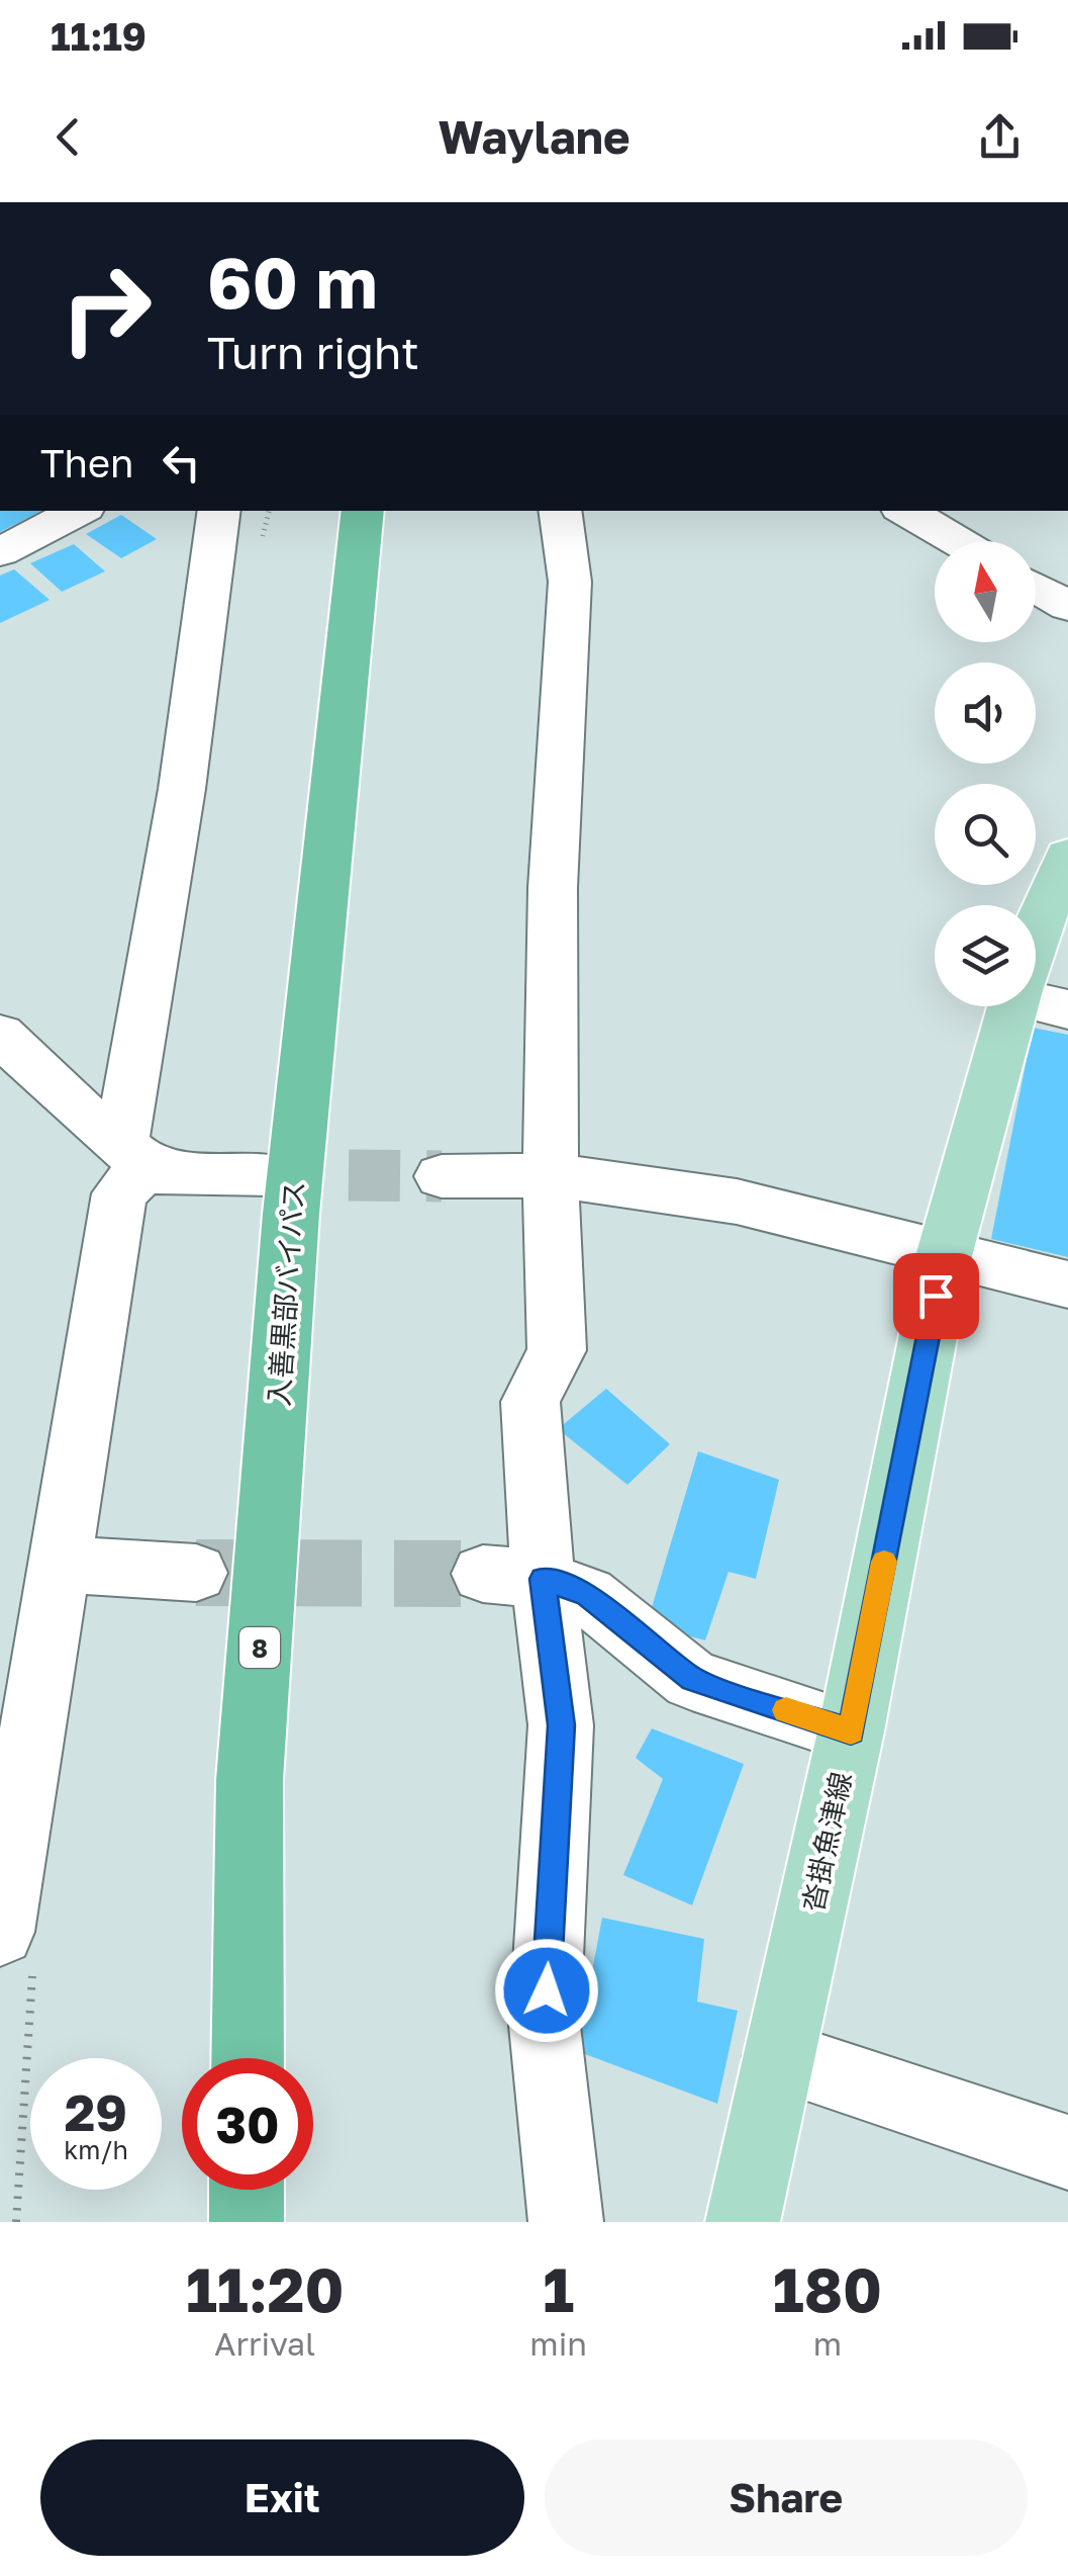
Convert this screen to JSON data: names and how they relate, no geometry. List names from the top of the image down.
{
  "streets": {
    "highway": ["入善黒部バイパス", "8"],
    "main road": ["沓掛魚津線"]
  },
  "north": "top",
  "page": {
    "status": "11:19",
    "header": "Waylane",
    "turn": ["60 m", "Turn right"],
    "then": "Then",
    "speed": "29 km/h",
    "limit": "30",
    "eta": [
      "11:20",
      "Arrival",
      "1",
      "min",
      "180",
      "m"
    ],
    "buttons": ["Exit", "Share"]
  }
}
